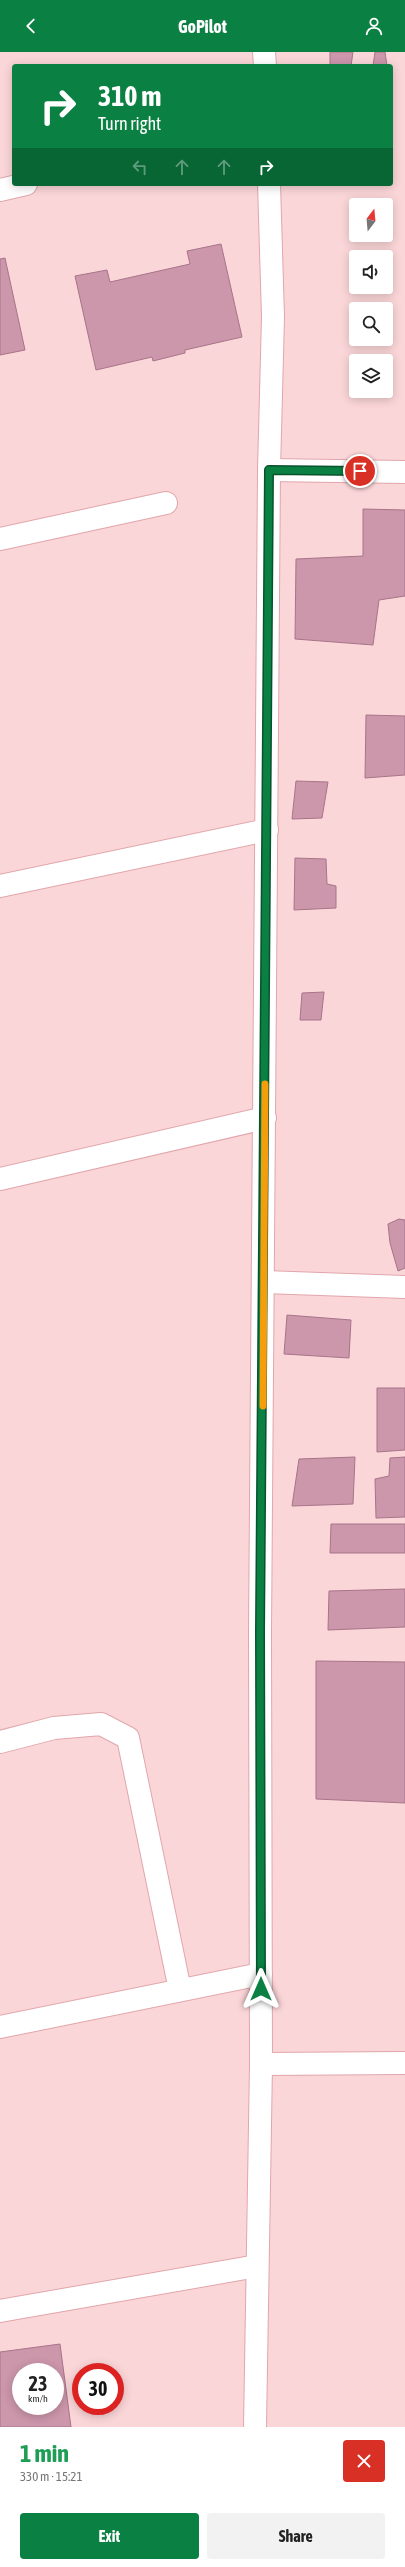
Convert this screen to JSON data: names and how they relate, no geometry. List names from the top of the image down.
{
  "north": "top",
  "page": {
    "header": "GoPilot",
    "turn": ["310 m", "Turn right"],
    "speed": "23 km/h",
    "limit": "30",
    "heading": ["1 min", "330 m · 15:21"],
    "buttons": ["Exit", "Share"]
  }
}
